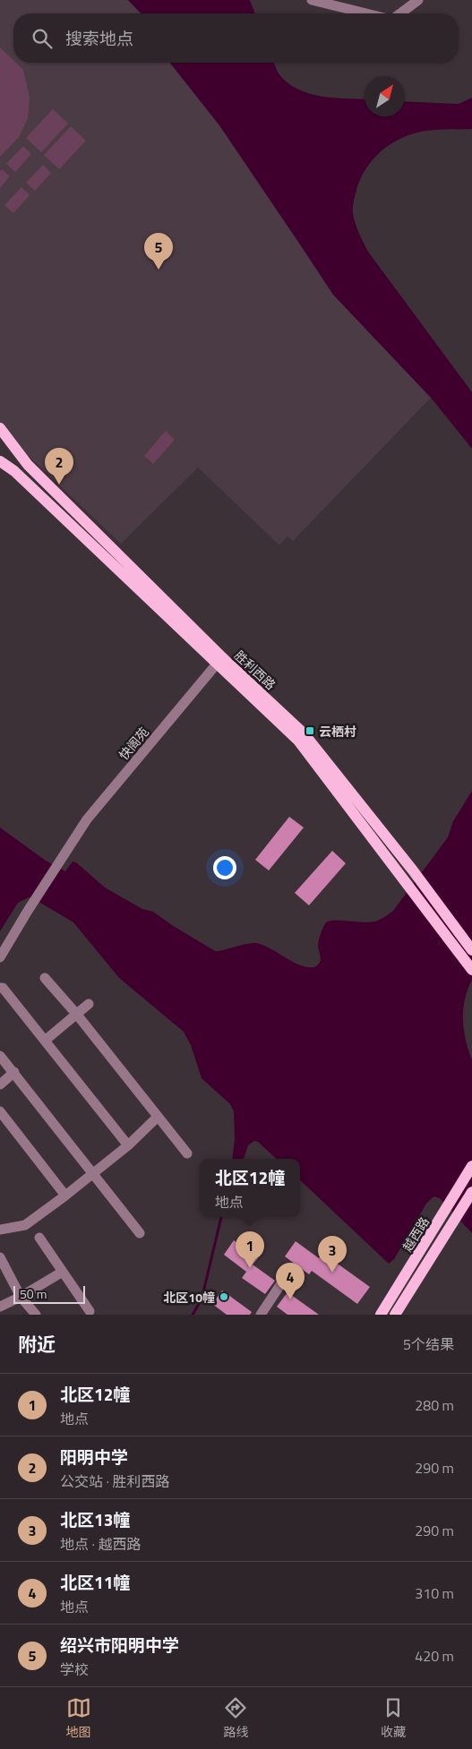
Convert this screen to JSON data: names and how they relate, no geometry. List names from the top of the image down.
{
  "streets": {
    "main road": ["胜利西路", "越西路"],
    "street": ["快阁苑"]
  },
  "crossings": [
    ["胜利西路", "快阁苑"]
  ],
  "places": {
    "transit": ["云栖村"],
    "other": ["北区10幢"]
  },
  "scale_bar": "50 m",
  "north": "top right",
  "page": {
    "search": "搜索地点",
    "pins": [
      "5",
      "2",
      "1",
      "3",
      "4"
    ],
    "popup": ["北区12幢", "地点"],
    "scale": "50 m",
    "heading": ["附近", "5个结果"],
    "list": [
      {
        "mark": "1",
        "name": "北区12幢",
        "note": "地点",
        "value": "280 m"
      },
      {
        "mark": "2",
        "name": "阳明中学",
        "note": "公交站 · 胜利西路",
        "value": "290 m"
      },
      {
        "mark": "3",
        "name": "北区13幢",
        "note": "地点 · 越西路",
        "value": "290 m"
      },
      {
        "mark": "4",
        "name": "北区11幢",
        "note": "地点",
        "value": "310 m"
      },
      {
        "mark": "5",
        "name": "绍兴市阳明中学",
        "note": "学校",
        "value": "420 m"
      }
    ],
    "nav": ["地图", "路线", "收藏"]
  }
}
